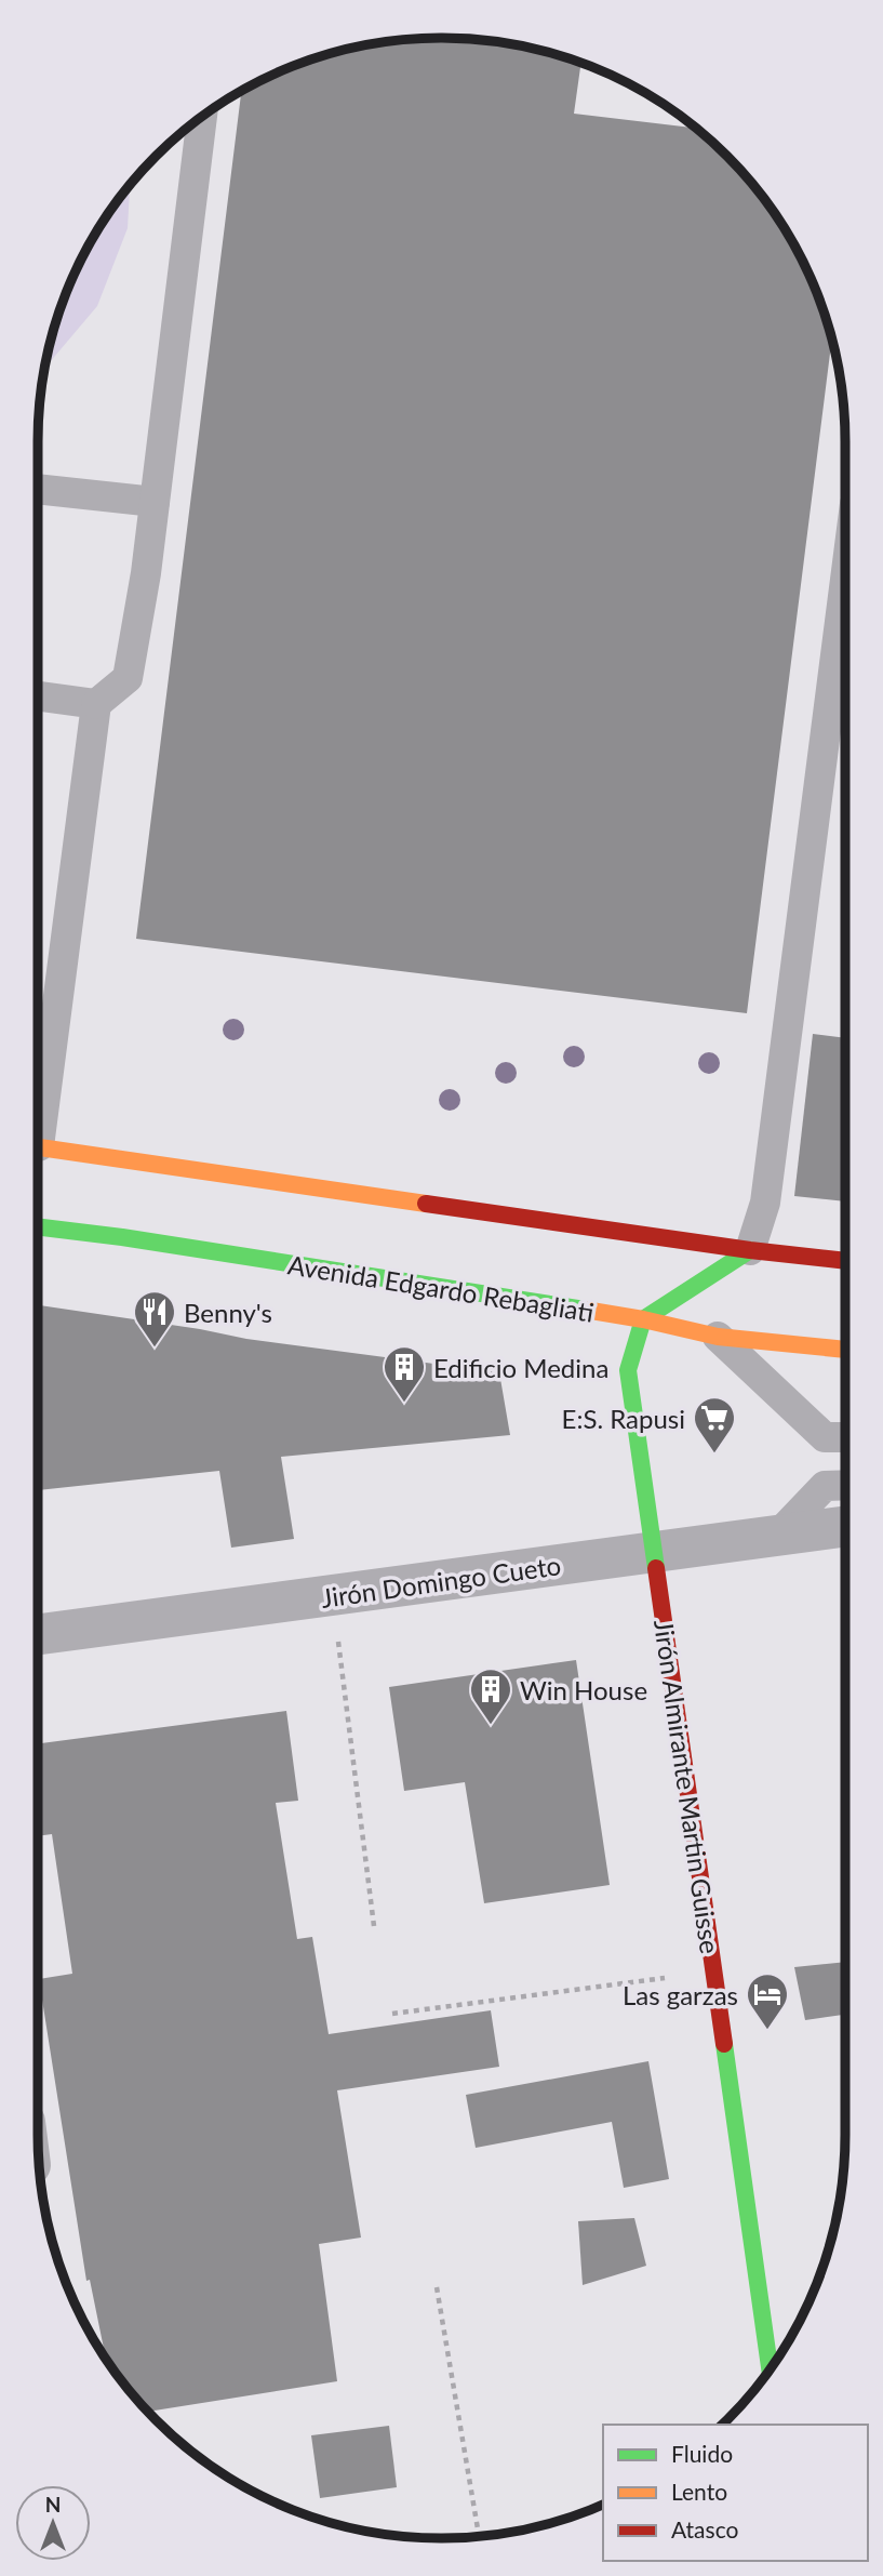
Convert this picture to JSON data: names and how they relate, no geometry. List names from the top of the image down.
{
  "streets": {
    "street": ["Avenida Edgardo Rebagliati", "Jirón Domingo Cueto", "Jirón Almirante Martin Guisse"]
  },
  "crossings": [
    ["Avenida Edgardo Rebagliati", "Jirón Almirante Martin Guisse"],
    ["Jirón Domingo Cueto", "Jirón Almirante Martin Guisse"]
  ],
  "places": {
    "restaurant": ["Benny's"],
    "building": ["Edificio Medina", "Win House"],
    "supermarket": ["E:S. Rapusi"],
    "hotel": ["Las garzas"]
  },
  "legend": ["Fluido", "Lento", "Atasco"],
  "north": "top"
}
